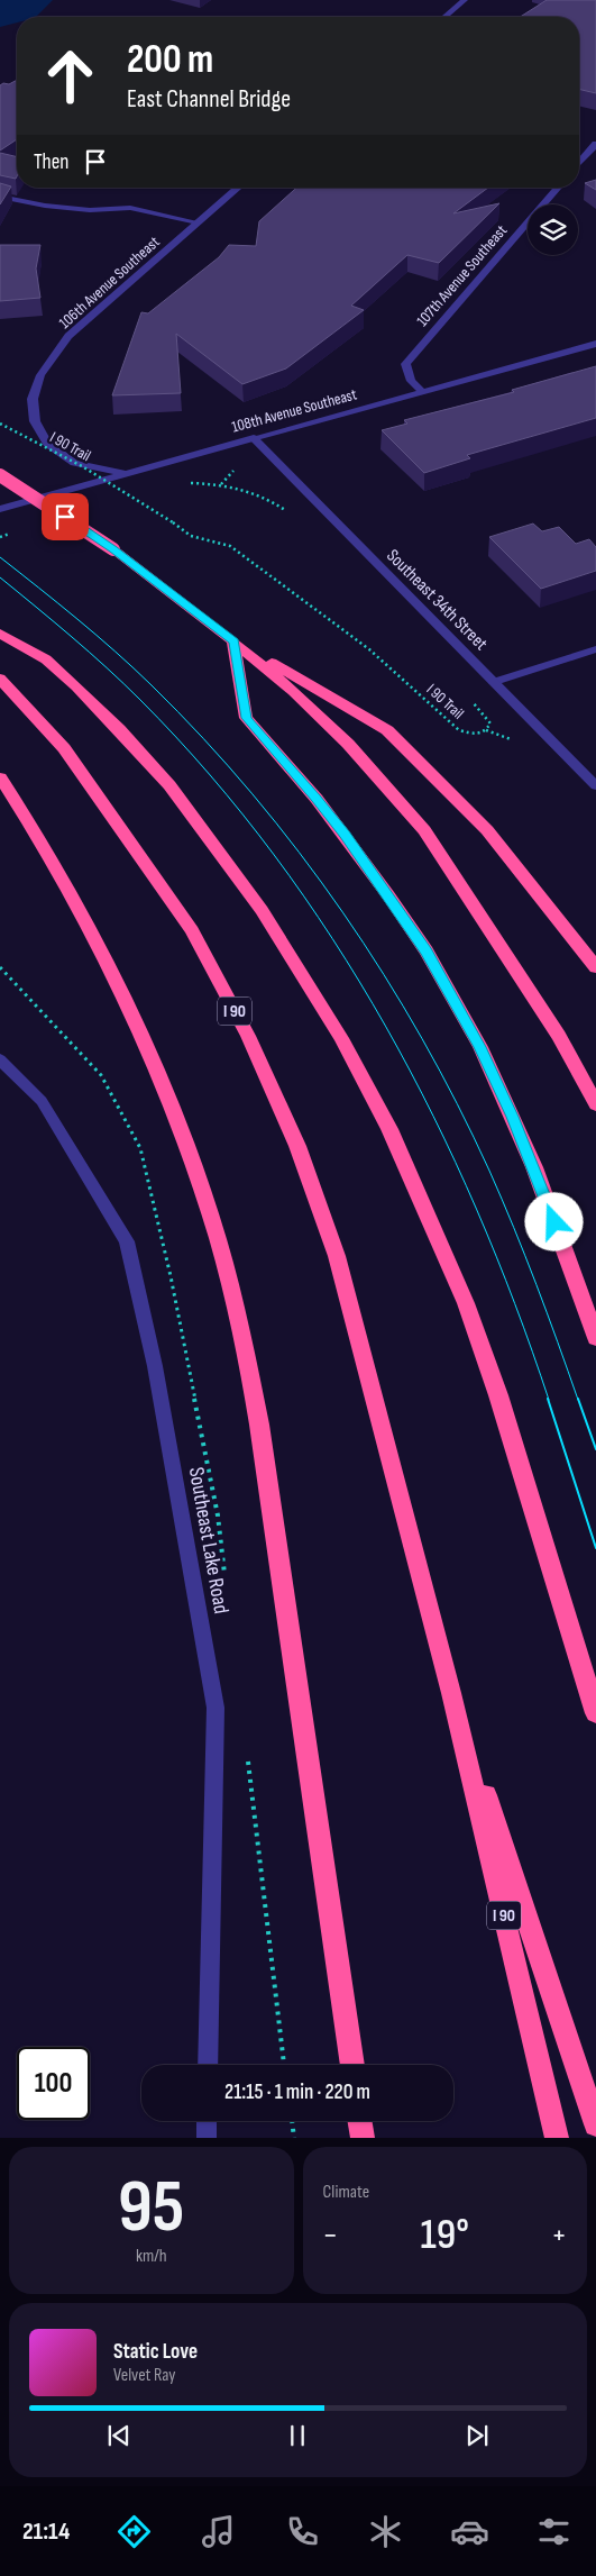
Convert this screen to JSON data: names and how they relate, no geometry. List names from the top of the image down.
{
  "streets": {
    "highway": ["I 90"],
    "street": [
      "107th Avenue Southeast",
      "106th Avenue Southeast",
      "108th Avenue Southeast",
      "Southeast 34th Street",
      "Southeast Lake Road"
    ],
    "path": ["I 90 Trail"]
  },
  "crossings": [
    ["107th Avenue Southeast", "108th Avenue Southeast"],
    ["106th Avenue Southeast", "108th Avenue Southeast"],
    ["108th Avenue Southeast", "Southeast 34th Street"]
  ],
  "page": {
    "turn": ["200 m", "East Channel Bridge"],
    "then": "Then",
    "limit": "100",
    "trip": "21:15 · 1 min · 220 m",
    "tile": [
      ["95", "km/h"],
      "Climate"
    ],
    "heat": ["−", "19°", "+"],
    "song": ["Static Love", "Velvet Ray"],
    "tabs": "21:14"
  }
}
